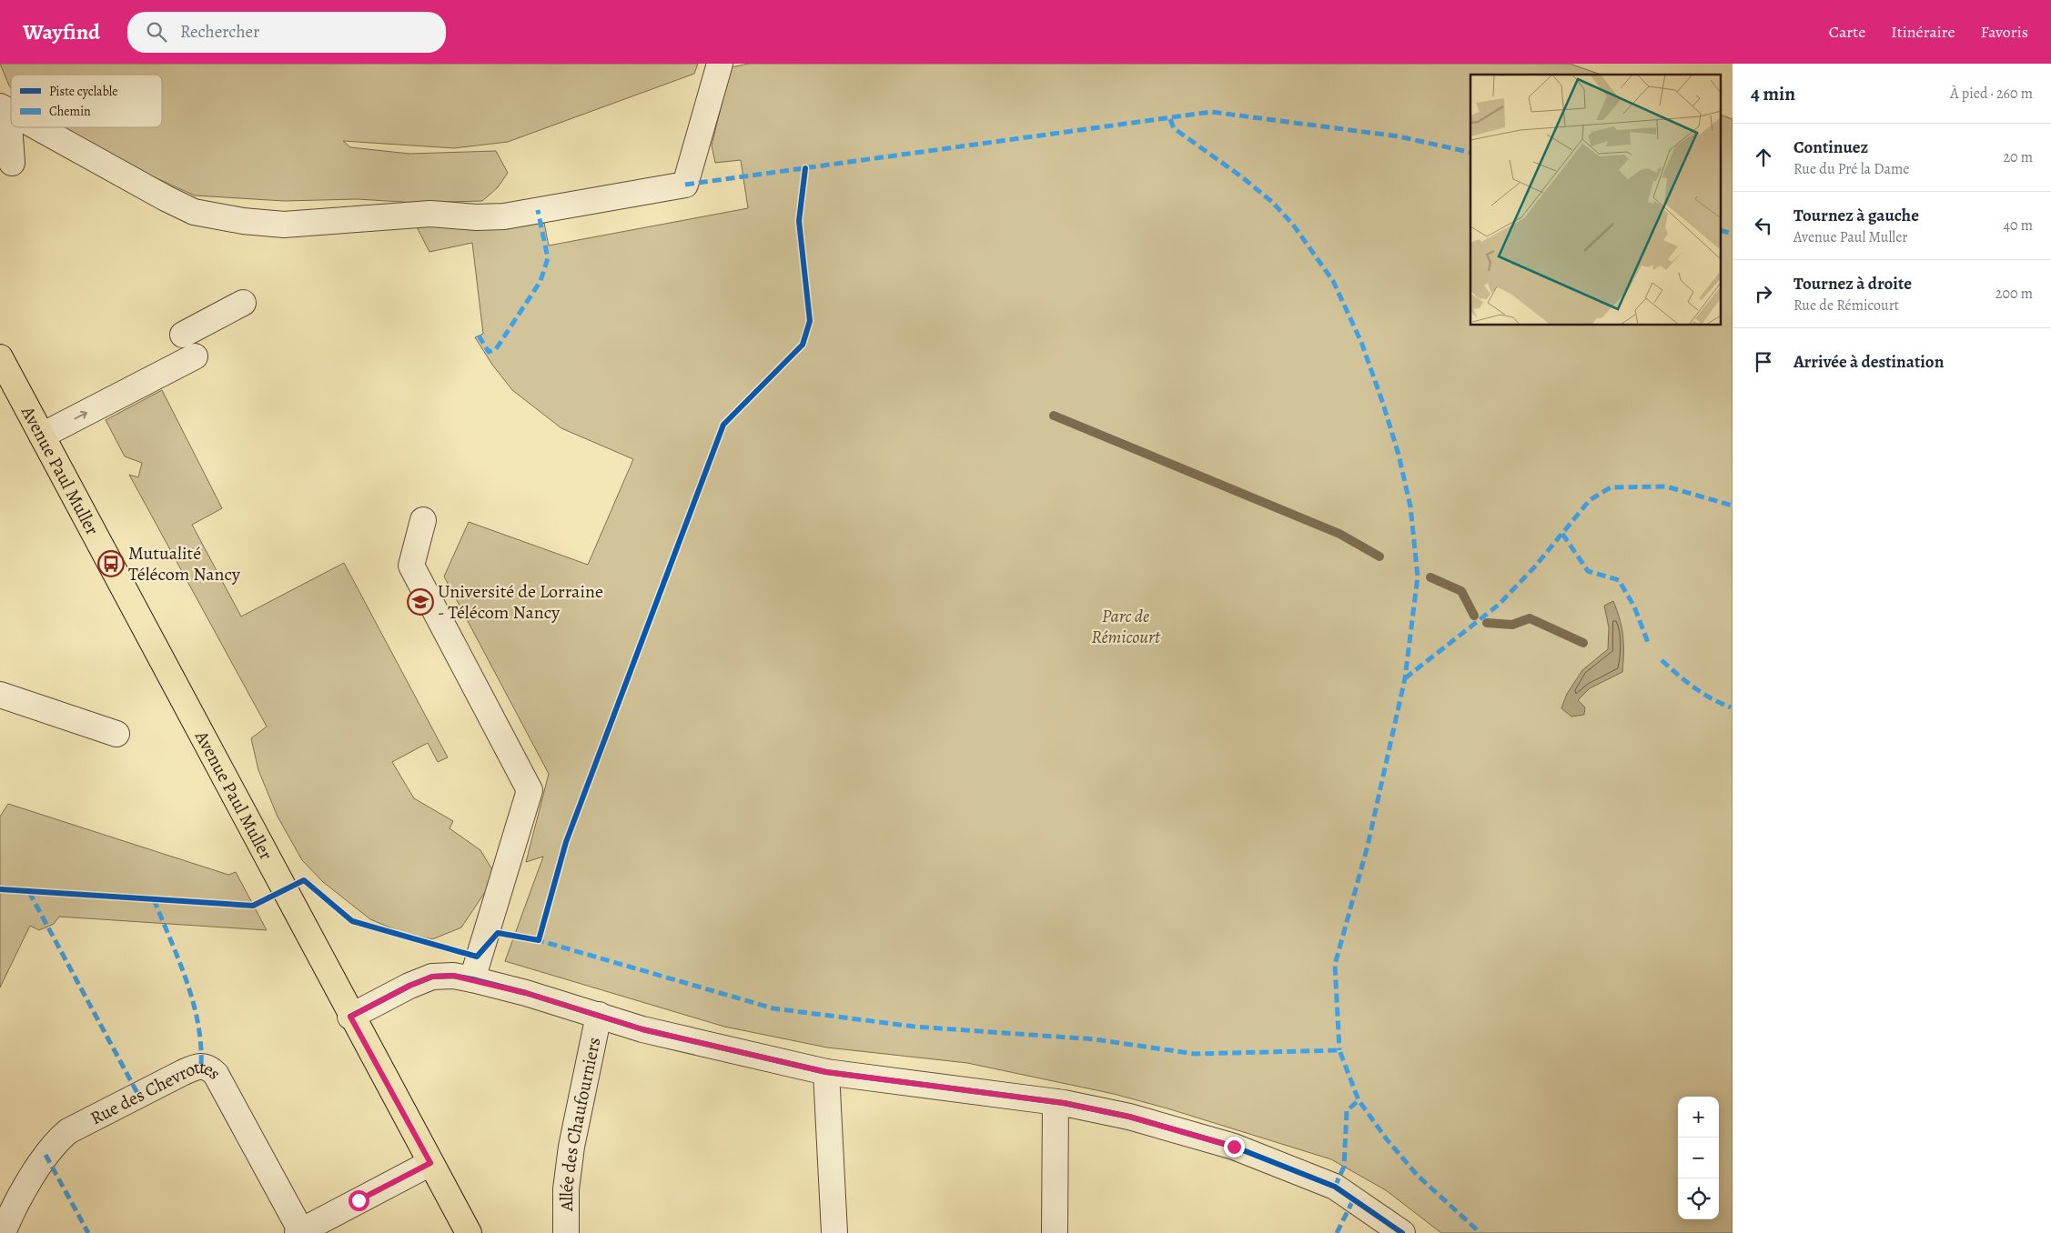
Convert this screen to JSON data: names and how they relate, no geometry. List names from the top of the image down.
{
  "streets": {
    "main road": ["Avenue Paul Muller"],
    "street": ["Rue des Chevrottes", "Allée des Chaufourniers"]
  },
  "parks": ["Parc de Rémicourt"],
  "places": {
    "bus stop": ["Mutualité Télécom Nancy"],
    "school or university": ["Université de Lorraine - Télécom Nancy"]
  },
  "legend": ["Piste cyclable", "Chemin"],
  "page": {
    "header": "Wayfind",
    "search": "Rechercher",
    "nav": ["Carte", "Itinéraire", "Favoris"],
    "heading": ["4 min", "À pied · 260 m"],
    "list": [
      ["Continuez", "Rue du Pré la Dame", "20 m"],
      ["Tournez à gauche", "Avenue Paul Muller", "40 m"],
      ["Tournez à droite", "Rue de Rémicourt", "200 m"],
      "Arrivée à destination"
    ],
    "map_buttons": ["+", "−"]
  }
}
